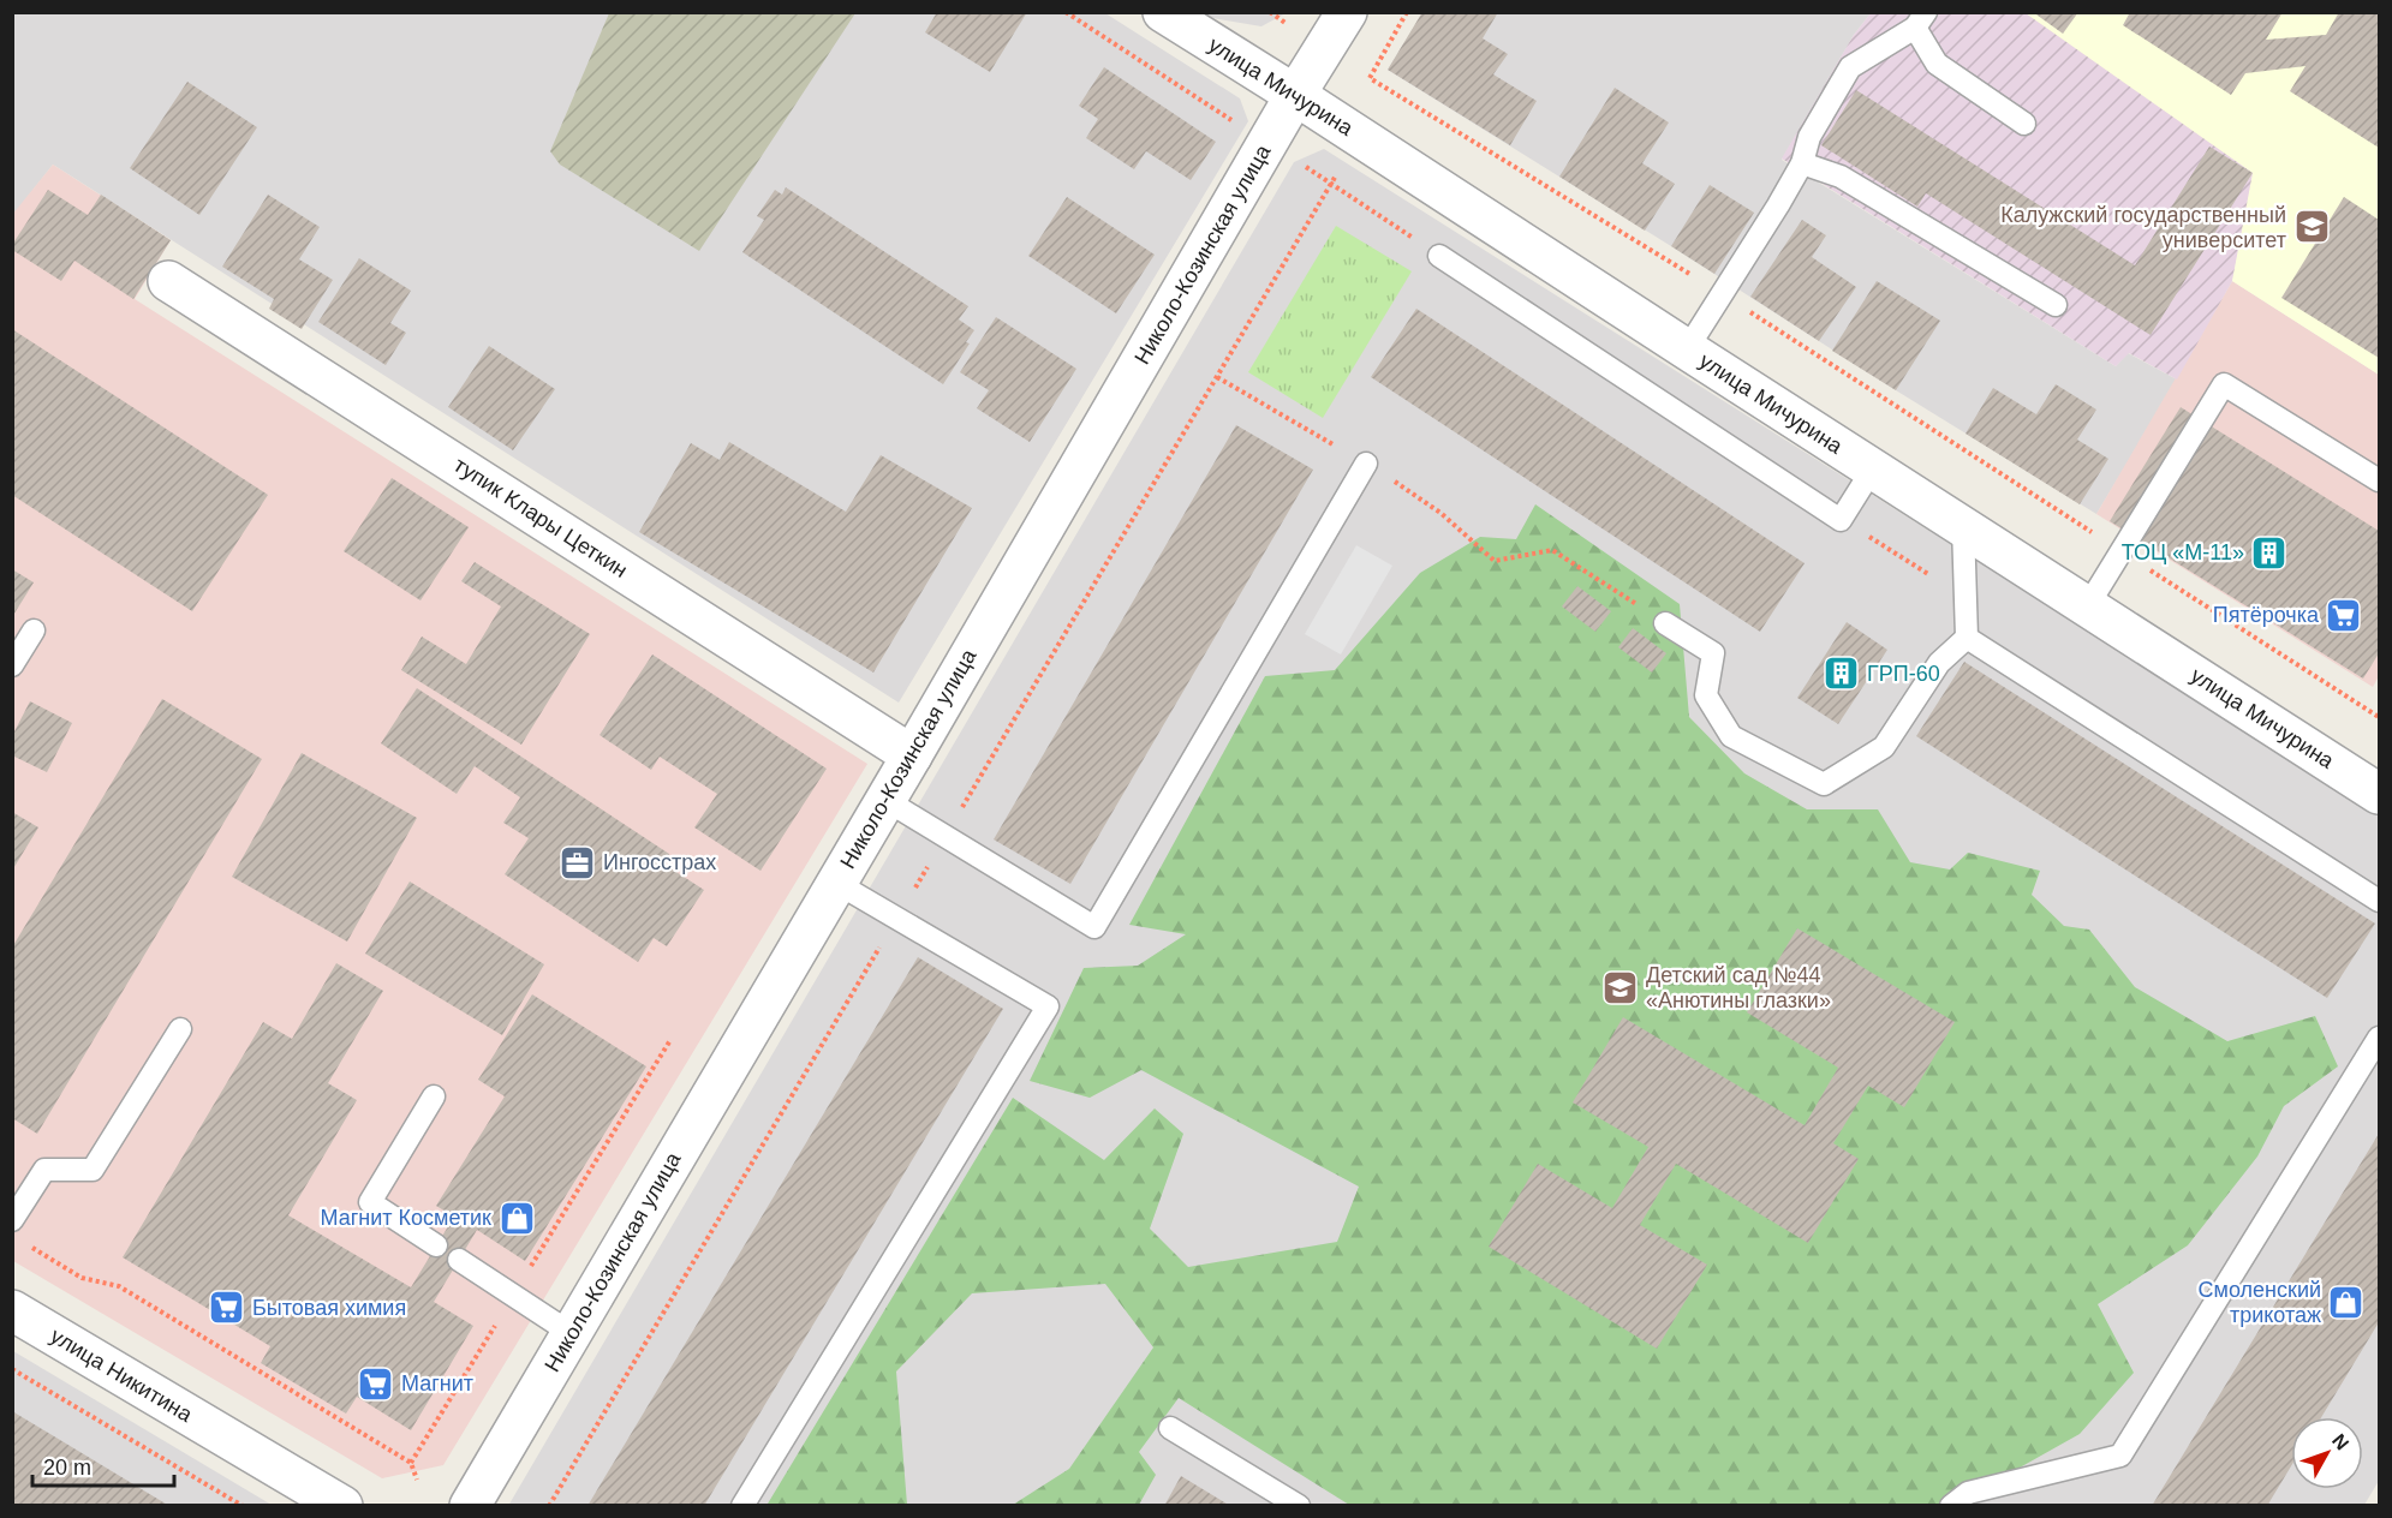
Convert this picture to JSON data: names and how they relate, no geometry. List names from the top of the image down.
{
  "streets": {
    "street": [
      "улица Мичурина",
      "Николо-Козинская улица",
      "тупик Клары Цеткин",
      "улица Никитина"
    ]
  },
  "crossings": [
    ["улица Мичурина", "Николо-Козинская улица"],
    ["Николо-Козинская улица", "тупик Клары Цеткин"]
  ],
  "places": {
    "school or university": ["Калужский государственный университет", "Детский сад №44 «Анютины глазки»"],
    "building": ["ТОЦ «M-11»", "ГРП-60"],
    "supermarket": ["Пятёрочка", "Бытовая химия", "Магнит"],
    "office": ["Ингосстрах"],
    "shop": ["Магнит Косметик", "Смоленский трикотаж"]
  },
  "scale_bar": "20 m",
  "north": "top right"
}
